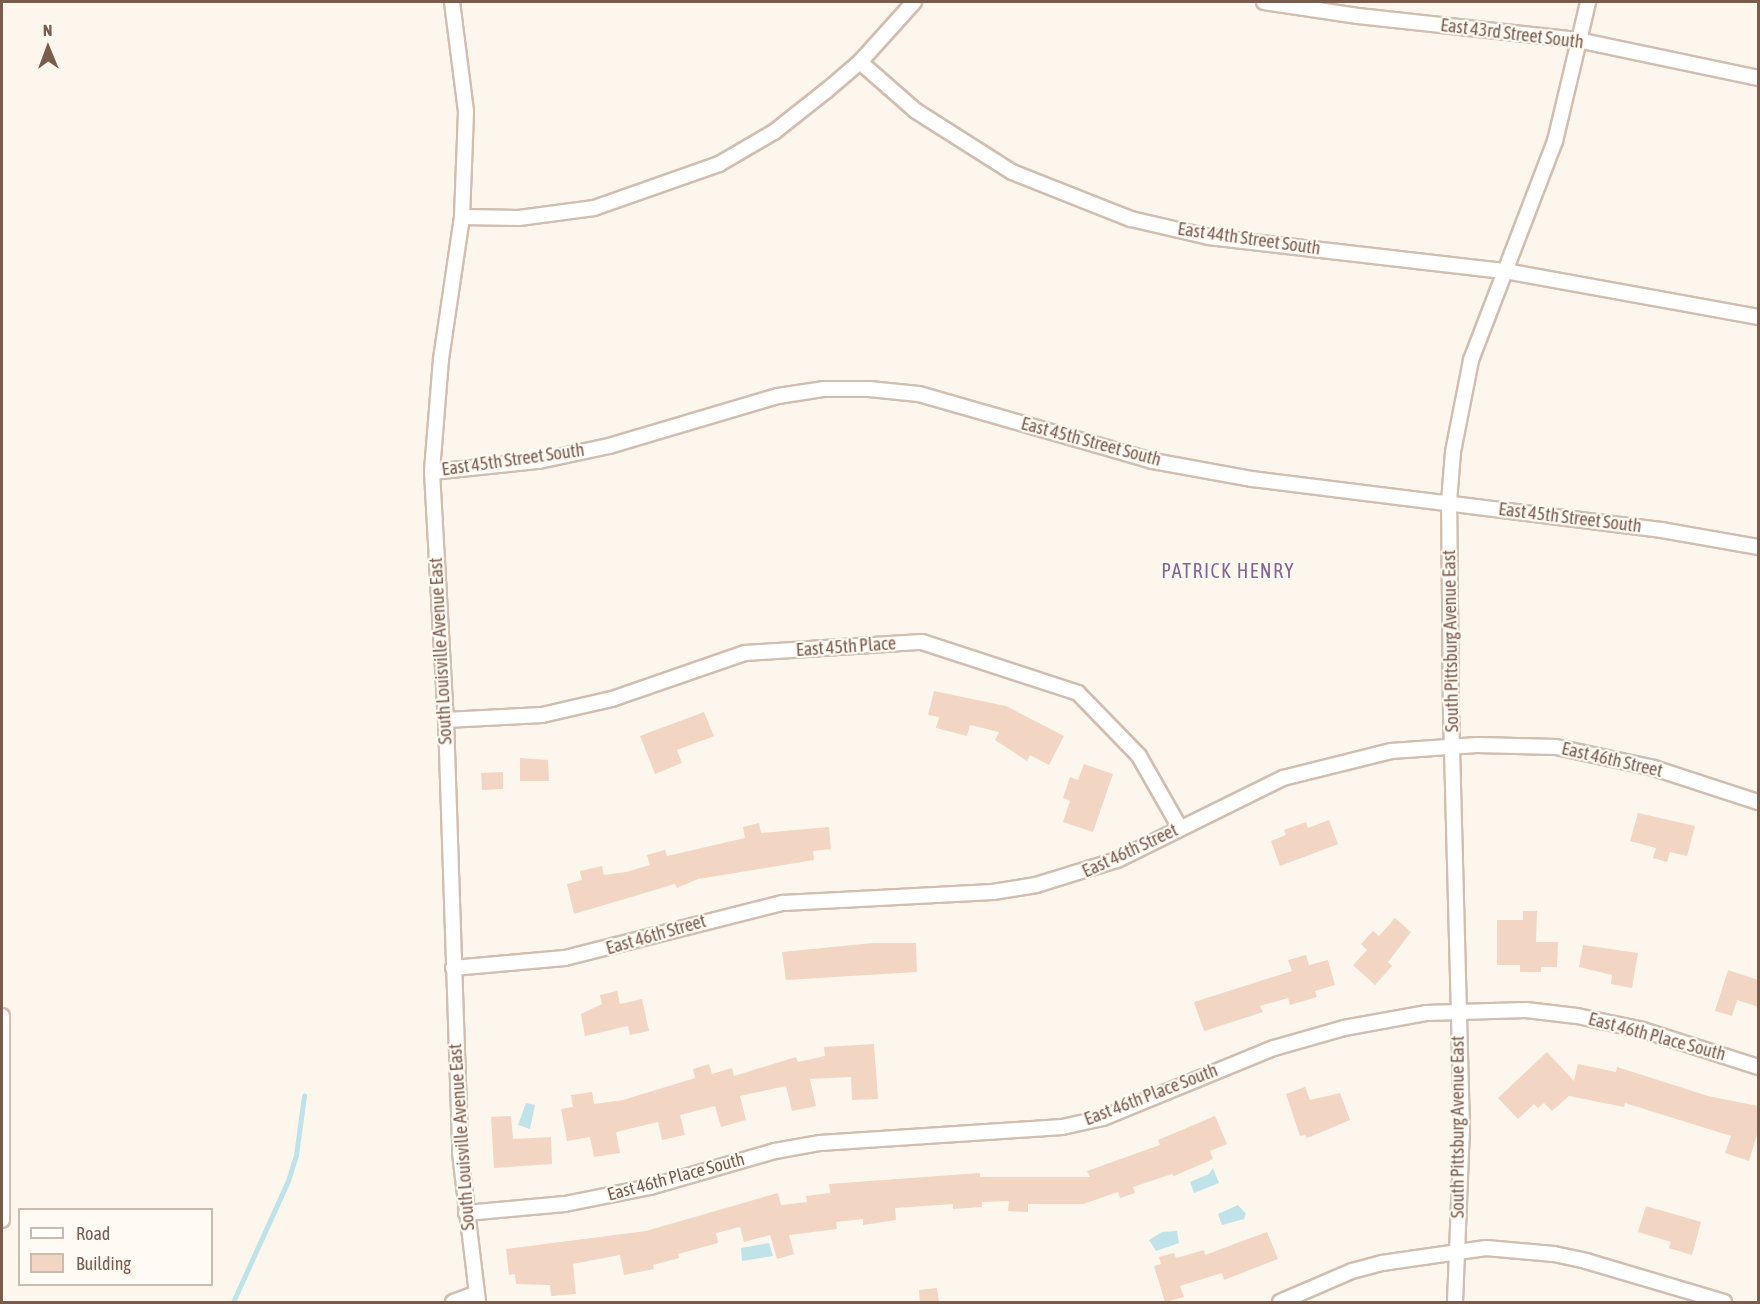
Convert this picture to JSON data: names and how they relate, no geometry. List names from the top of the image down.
{
  "streets": {
    "street": [
      "East 43rd Street South",
      "East 44th Street South",
      "East 45th Street South",
      "South Pittsburg Avenue East",
      "East 45th Place",
      "South Louisville Avenue East",
      "East 46th Street",
      "East 46th Place South"
    ]
  },
  "crossings": [
    ["East 43rd Street South", "South Pittsburg Avenue East"],
    ["East 44th Street South", "South Pittsburg Avenue East"],
    ["East 45th Street South", "South Pittsburg Avenue East"],
    ["East 45th Street South", "South Louisville Avenue East"],
    ["South Pittsburg Avenue East", "East 46th Street"],
    ["South Pittsburg Avenue East", "East 46th Place South"],
    ["East 45th Place", "South Louisville Avenue East"],
    ["East 45th Place", "East 46th Street"],
    ["South Louisville Avenue East", "East 46th Street"],
    ["South Louisville Avenue East", "East 46th Place South"]
  ],
  "districts": ["PATRICK HENRY"],
  "legend": ["Road", "Building"],
  "north": "top"
}
